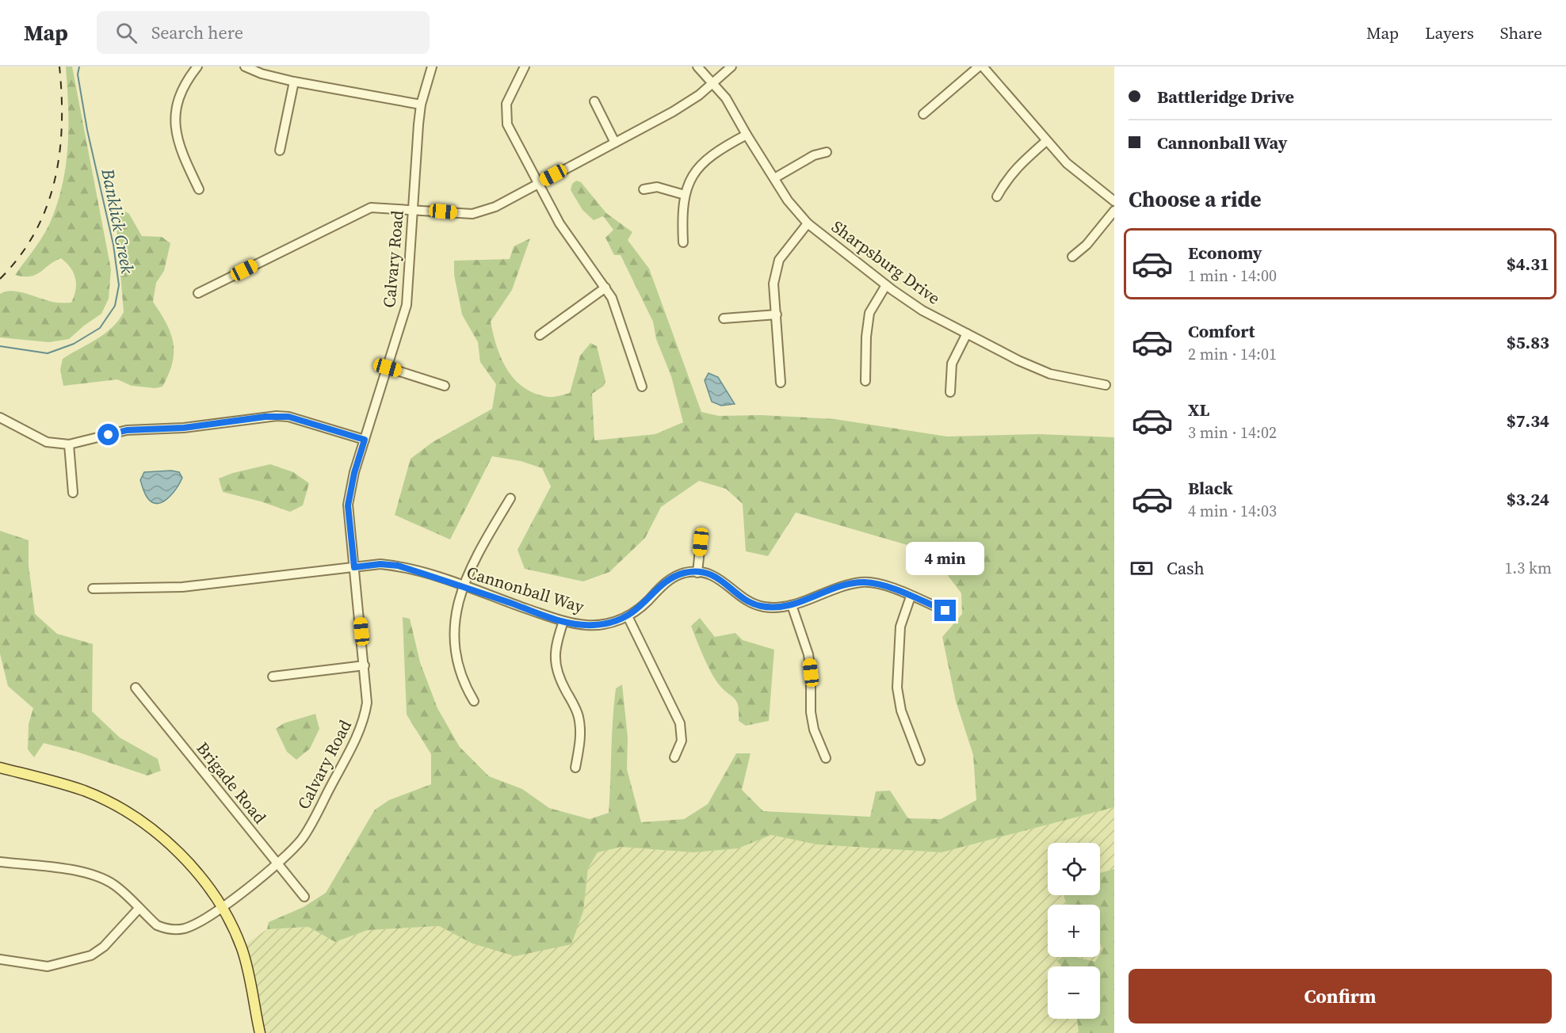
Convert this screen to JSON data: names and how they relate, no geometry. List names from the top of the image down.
{
  "streets": {
    "street": [
      "Calvary Road",
      "Sharpsburg Drive",
      "Cannonball Way",
      "Brigade Road"
    ]
  },
  "crossings": [
    ["Calvary Road", "Cannonball Way"],
    ["Calvary Road", "Brigade Road"]
  ],
  "water": ["Banklick Creek"],
  "page": {
    "header": "Map",
    "search": "Search here",
    "nav": ["Map", "Layers", "Share"],
    "banner": ["Battleridge Drive", "Cannonball Way"],
    "heading": "Choose a ride",
    "list": [
      {
        "name": "Economy",
        "note": "1 min · 14:00",
        "value": "$4.31"
      },
      {
        "name": "Comfort",
        "note": "2 min · 14:01",
        "value": "$5.83"
      },
      {
        "name": "XL",
        "note": "3 min · 14:02",
        "value": "$7.34"
      },
      {
        "name": "Black",
        "note": "4 min · 14:03",
        "value": "$3.24"
      }
    ],
    "bubble": "4 min",
    "pay": ["Cash", "1.3 km"],
    "map_buttons": ["+", "−"],
    "buttons": "Confirm"
  }
}
